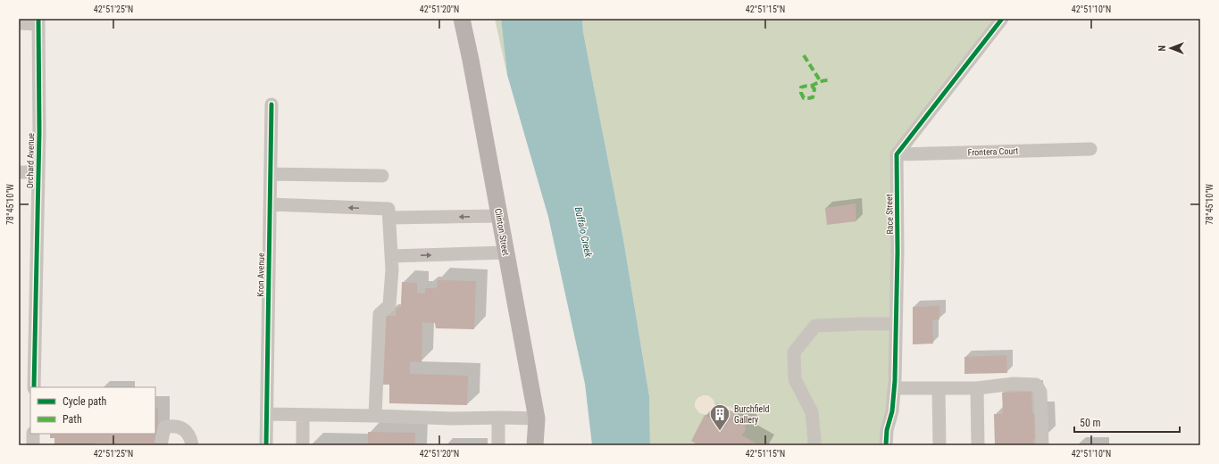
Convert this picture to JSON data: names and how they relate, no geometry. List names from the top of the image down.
{
  "streets": {
    "main road": ["Clinton Street"],
    "street": [
      "Frontera Court",
      "Orchard Avenue",
      "Race Street",
      "Kron Avenue"
    ]
  },
  "crossings": [
    ["Frontera Court", "Race Street"]
  ],
  "water": ["Buffalo Creek"],
  "places": {
    "building": ["Burchfield Gallery"]
  },
  "legend": ["Cycle path", "Path"],
  "scale_bar": "50 m",
  "north": "left",
  "coordinates": [
    "42°51'25\"N",
    "42°51'20\"N",
    "42°51'15\"N",
    "42°51'10\"N",
    "78°45'10\"W"
  ]
}
